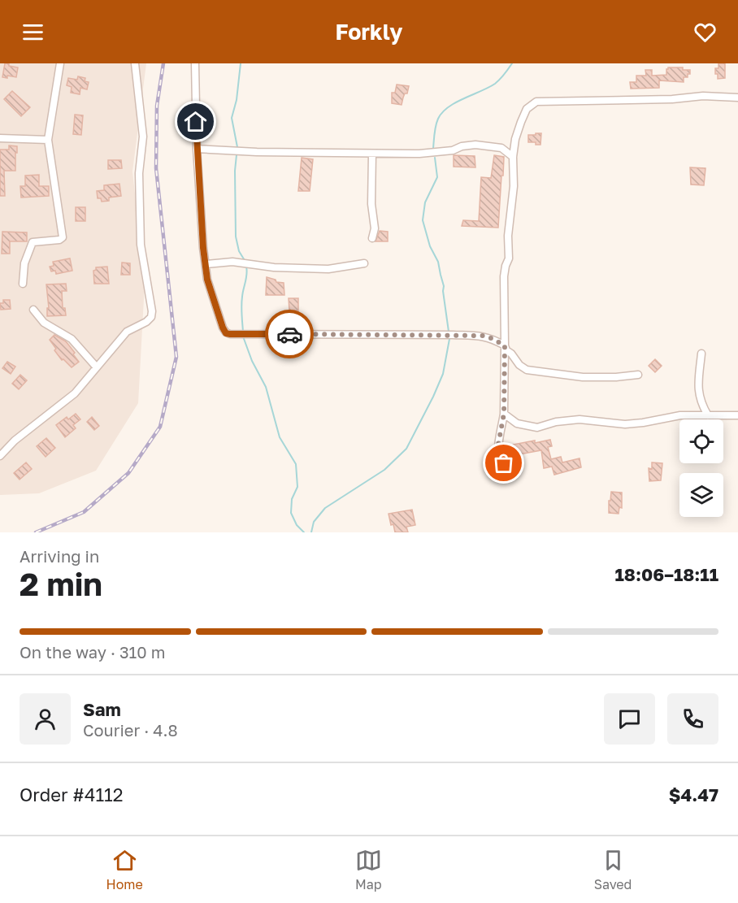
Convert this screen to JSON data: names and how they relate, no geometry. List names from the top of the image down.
{
  "page": {
    "header": "Forkly",
    "heading": ["2 min", "Arriving in", "18:06–18:11"],
    "panel": [
      "Sam",
      "Courier · 4.8",
      "Order #4112",
      "$4.47"
    ],
    "bar": "On the way · 310 m",
    "tabs": ["Home", "Map", "Saved"]
  }
}
